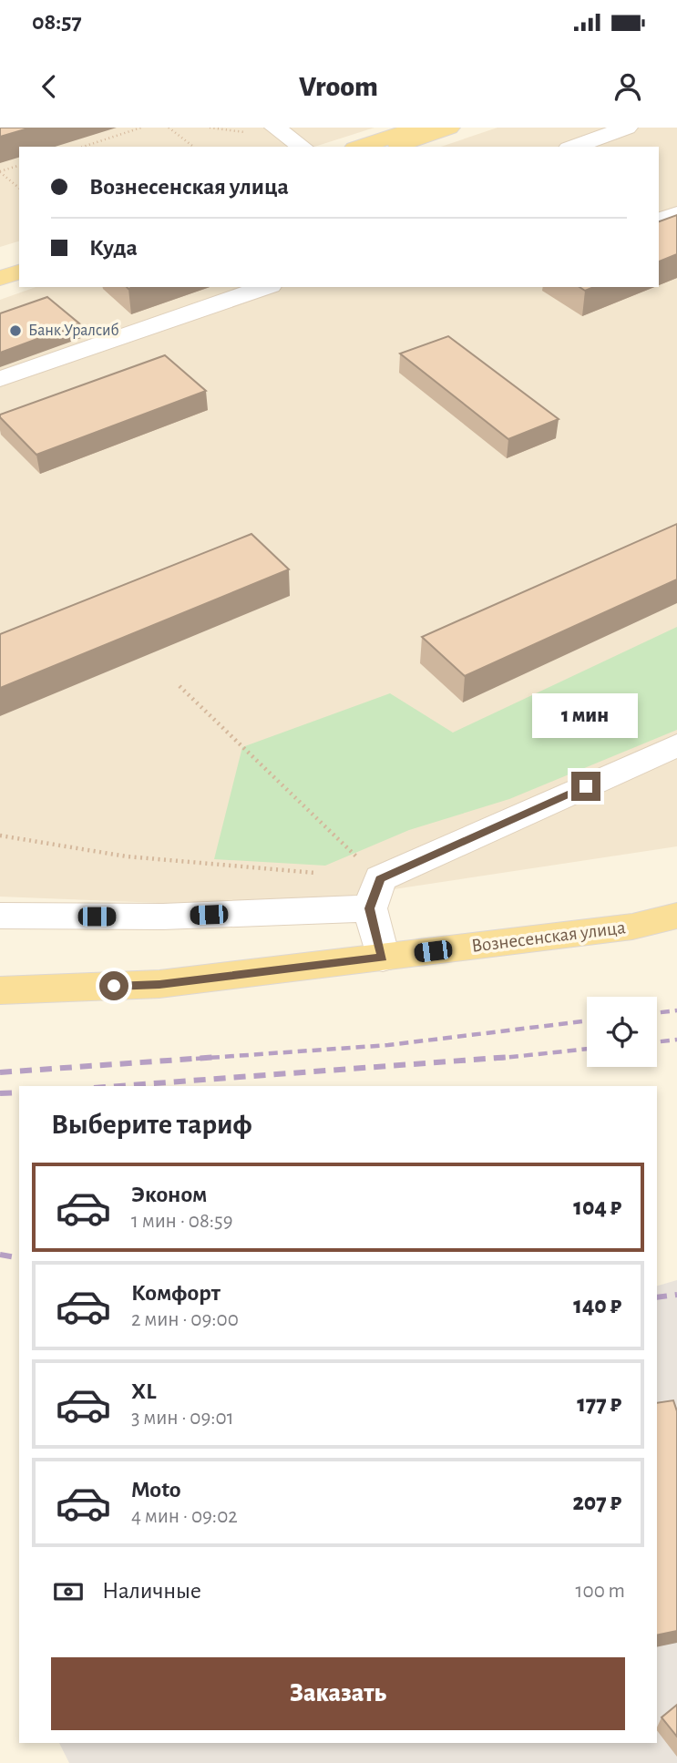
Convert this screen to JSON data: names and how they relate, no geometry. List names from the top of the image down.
{
  "streets": {
    "main road": ["Вознесенская улица"]
  },
  "places": ["Банк Уралсиб"],
  "page": {
    "status": "08:57",
    "header": "Vroom",
    "banner": ["Вознесенская улица", "Куда"],
    "bubble": "1 мин",
    "heading": "Выберите тариф",
    "list": [
      {
        "name": "Эконом",
        "note": "1 мин · 08:59",
        "value": "104 ₽"
      },
      {
        "name": "Комфорт",
        "note": "2 мин · 09:00",
        "value": "140 ₽"
      },
      {
        "name": "XL",
        "note": "3 мин · 09:01",
        "value": "177 ₽"
      },
      {
        "name": "Moto",
        "note": "4 мин · 09:02",
        "value": "207 ₽"
      }
    ],
    "pay": ["Наличные", "100 m"],
    "buttons": "Заказать"
  }
}
